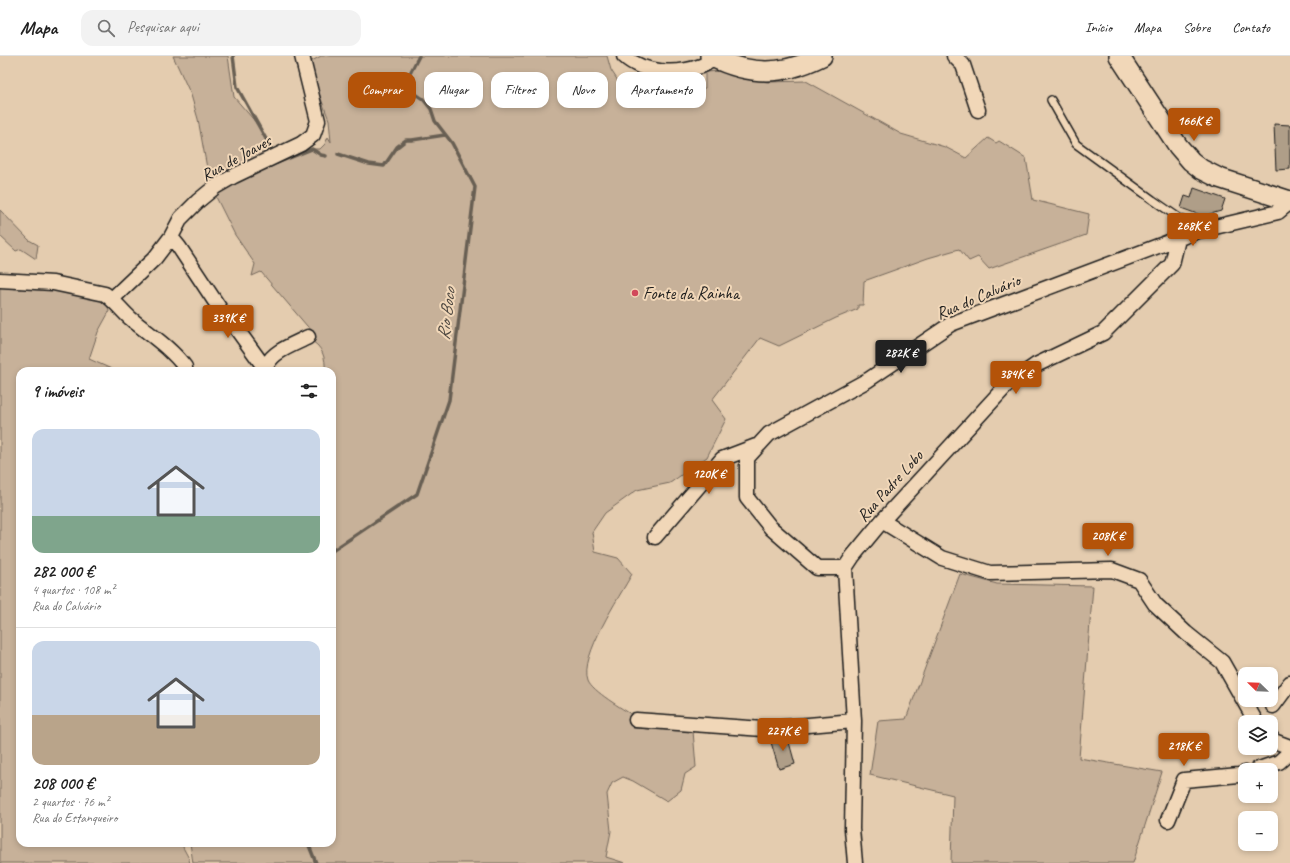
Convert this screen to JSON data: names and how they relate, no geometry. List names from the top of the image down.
{
  "streets": {
    "street": ["Rua de Joaves", "Rua do Calvário", "Rua Padre Lobo"]
  },
  "crossings": [
    ["Rua do Calvário", "Rua Padre Lobo"]
  ],
  "water": ["Rio Boco"],
  "places": ["Fonte da Rainha"],
  "north": "top left",
  "page": {
    "header": "Mapa",
    "search": "Pesquisar aqui",
    "nav": [
      "Início",
      "Mapa",
      "Sobre",
      "Contato"
    ],
    "chip": [
      "Comprar",
      "Alugar",
      "Filtros",
      "Novo",
      "Apartamento"
    ],
    "price": [
      "166K €",
      "268K €",
      "339K €",
      "282K €",
      "384K €",
      "120K €",
      "208K €",
      "227K €",
      "218K €"
    ],
    "heading": "9 imóveis",
    "list": [
      {
        "name": "282 000 €",
        "note": "4 quartos · 108 m² · Rua do Calvário"
      },
      {
        "name": "208 000 €",
        "note": "2 quartos · 76 m² · Rua do Estanqueiro"
      }
    ],
    "map_buttons": ["+", "−"]
  }
}
